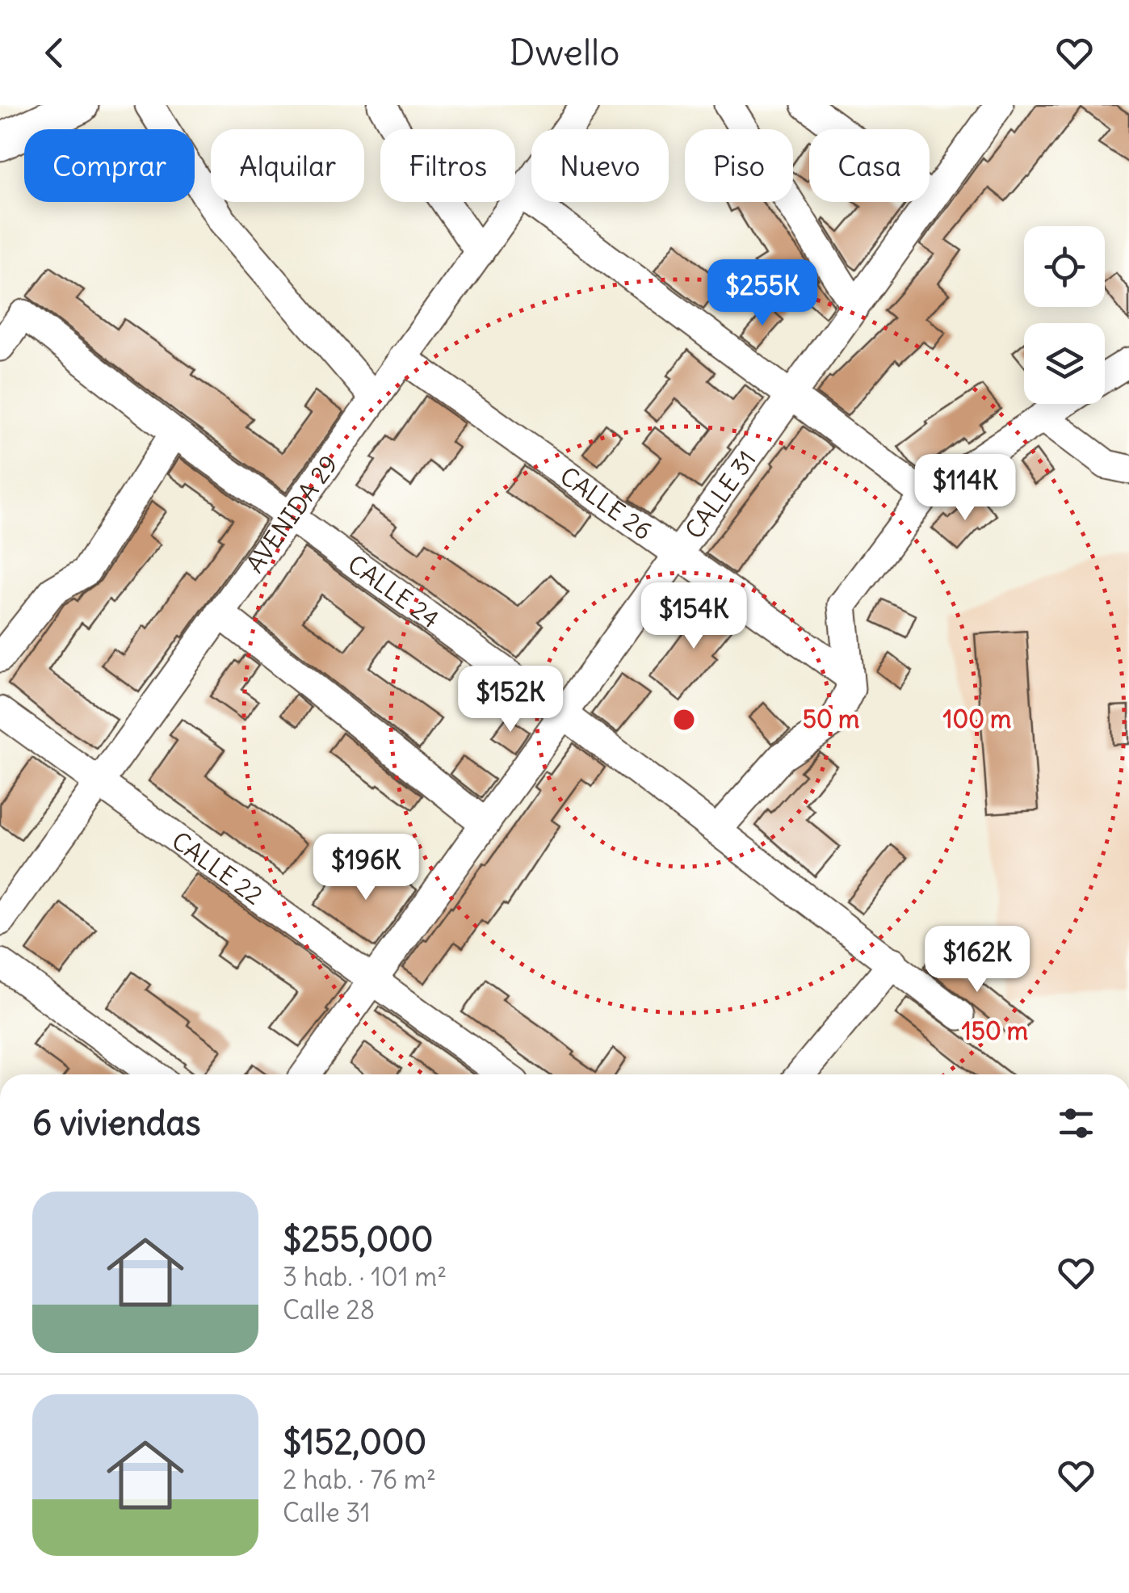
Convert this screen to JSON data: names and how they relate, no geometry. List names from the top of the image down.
{
  "streets": {
    "street": [
      "CALLE 31",
      "CALLE 26",
      "AVENIDA 29",
      "CALLE 24",
      "CALLE 22"
    ]
  },
  "crossings": [
    ["CALLE 31", "CALLE 26"],
    ["CALLE 31", "CALLE 24"],
    ["CALLE 31", "CALLE 22"],
    ["CALLE 26", "AVENIDA 29"],
    ["AVENIDA 29", "CALLE 24"],
    ["AVENIDA 29", "CALLE 22"]
  ],
  "page": {
    "header": "Dwello",
    "chip": [
      "Comprar",
      "Alquilar",
      "Filtros",
      "Nuevo",
      "Piso",
      "Casa"
    ],
    "price": [
      "$255K",
      "$114K",
      "$154K",
      "$152K",
      "$196K",
      "$162K"
    ],
    "heading": "6 viviendas",
    "list": [
      {
        "name": "$255,000",
        "note": "3 hab. · 101 m² · Calle 28"
      },
      {
        "name": "$152,000",
        "note": "2 hab. · 76 m² · Calle 31"
      }
    ]
  },
  "rings": ["50 m", "100 m", "150 m"]
}
